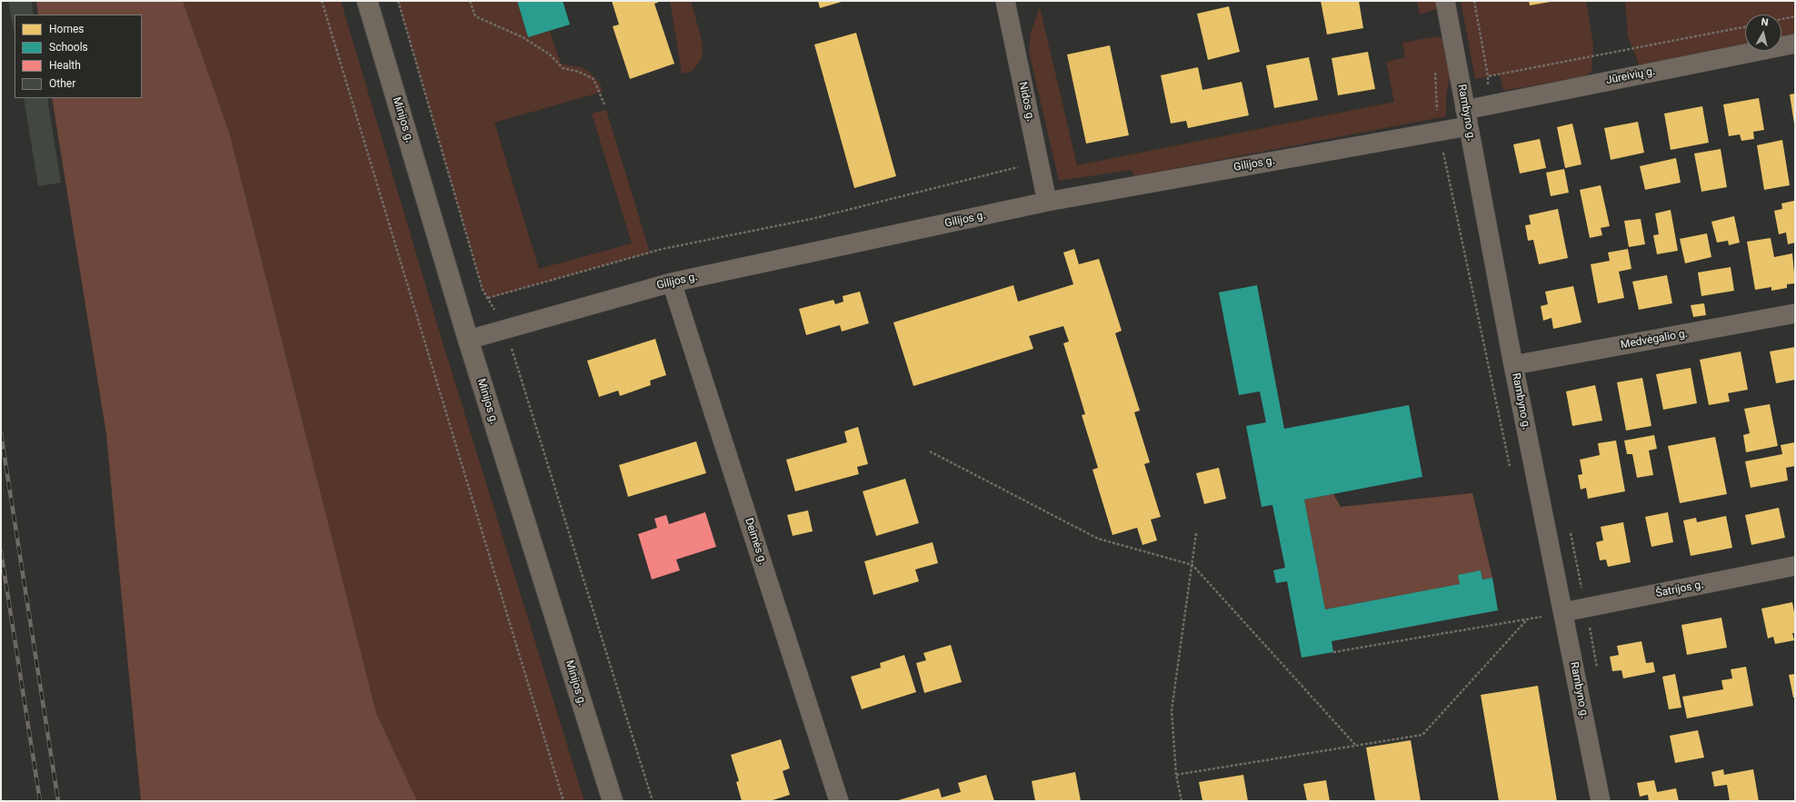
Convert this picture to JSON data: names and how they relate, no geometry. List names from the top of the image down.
{
  "streets": {
    "main road": ["Minijos g."],
    "street": [
      "Jūreivių g.",
      "Nidos g.",
      "Rambyno g.",
      "Gilijos g.",
      "Medvėgalio g.",
      "Deimės g.",
      "Šatrijos g."
    ]
  },
  "crossings": [
    ["Jūreivių g.", "Rambyno g."],
    ["Jūreivių g.", "Gilijos g."],
    ["Nidos g.", "Gilijos g."],
    ["Rambyno g.", "Gilijos g."],
    ["Rambyno g.", "Medvėgalio g."],
    ["Rambyno g.", "Šatrijos g."],
    ["Minijos g.", "Gilijos g."],
    ["Gilijos g.", "Deimės g."]
  ],
  "legend": [
    "Homes",
    "Schools",
    "Health",
    "Other"
  ],
  "north": "top"
}
